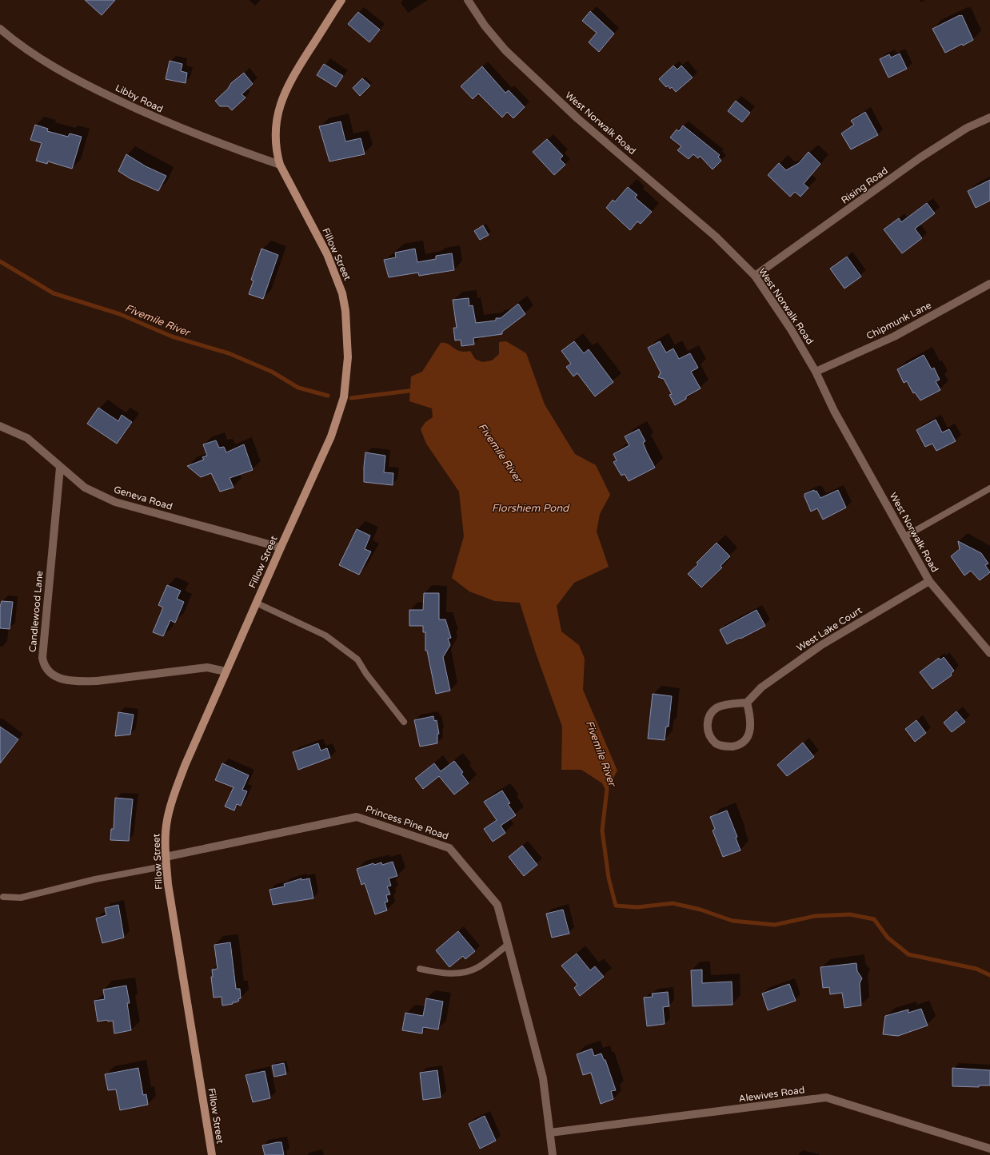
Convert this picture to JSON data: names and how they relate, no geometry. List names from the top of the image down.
{
  "streets": {
    "main road": ["Fillow Street"],
    "street": [
      "Libby Road",
      "West Norwalk Road",
      "Rising Road",
      "Chipmunk Lane",
      "Geneva Road",
      "Candlewood Lane",
      "West Lake Court",
      "Princess Pine Road",
      "Alewives Road"
    ]
  },
  "crossings": [
    ["Libby Road", "Fillow Street"],
    ["West Norwalk Road", "Rising Road"],
    ["West Norwalk Road", "Chipmunk Lane"],
    ["West Norwalk Road", "West Lake Court"],
    ["Fillow Street", "Geneva Road"],
    ["Fillow Street", "Candlewood Lane"],
    ["Fillow Street", "Princess Pine Road"],
    ["Geneva Road", "Candlewood Lane"],
    ["Princess Pine Road", "Alewives Road"]
  ],
  "water": ["Fivemile River", "Florshiem Pond"]
}
